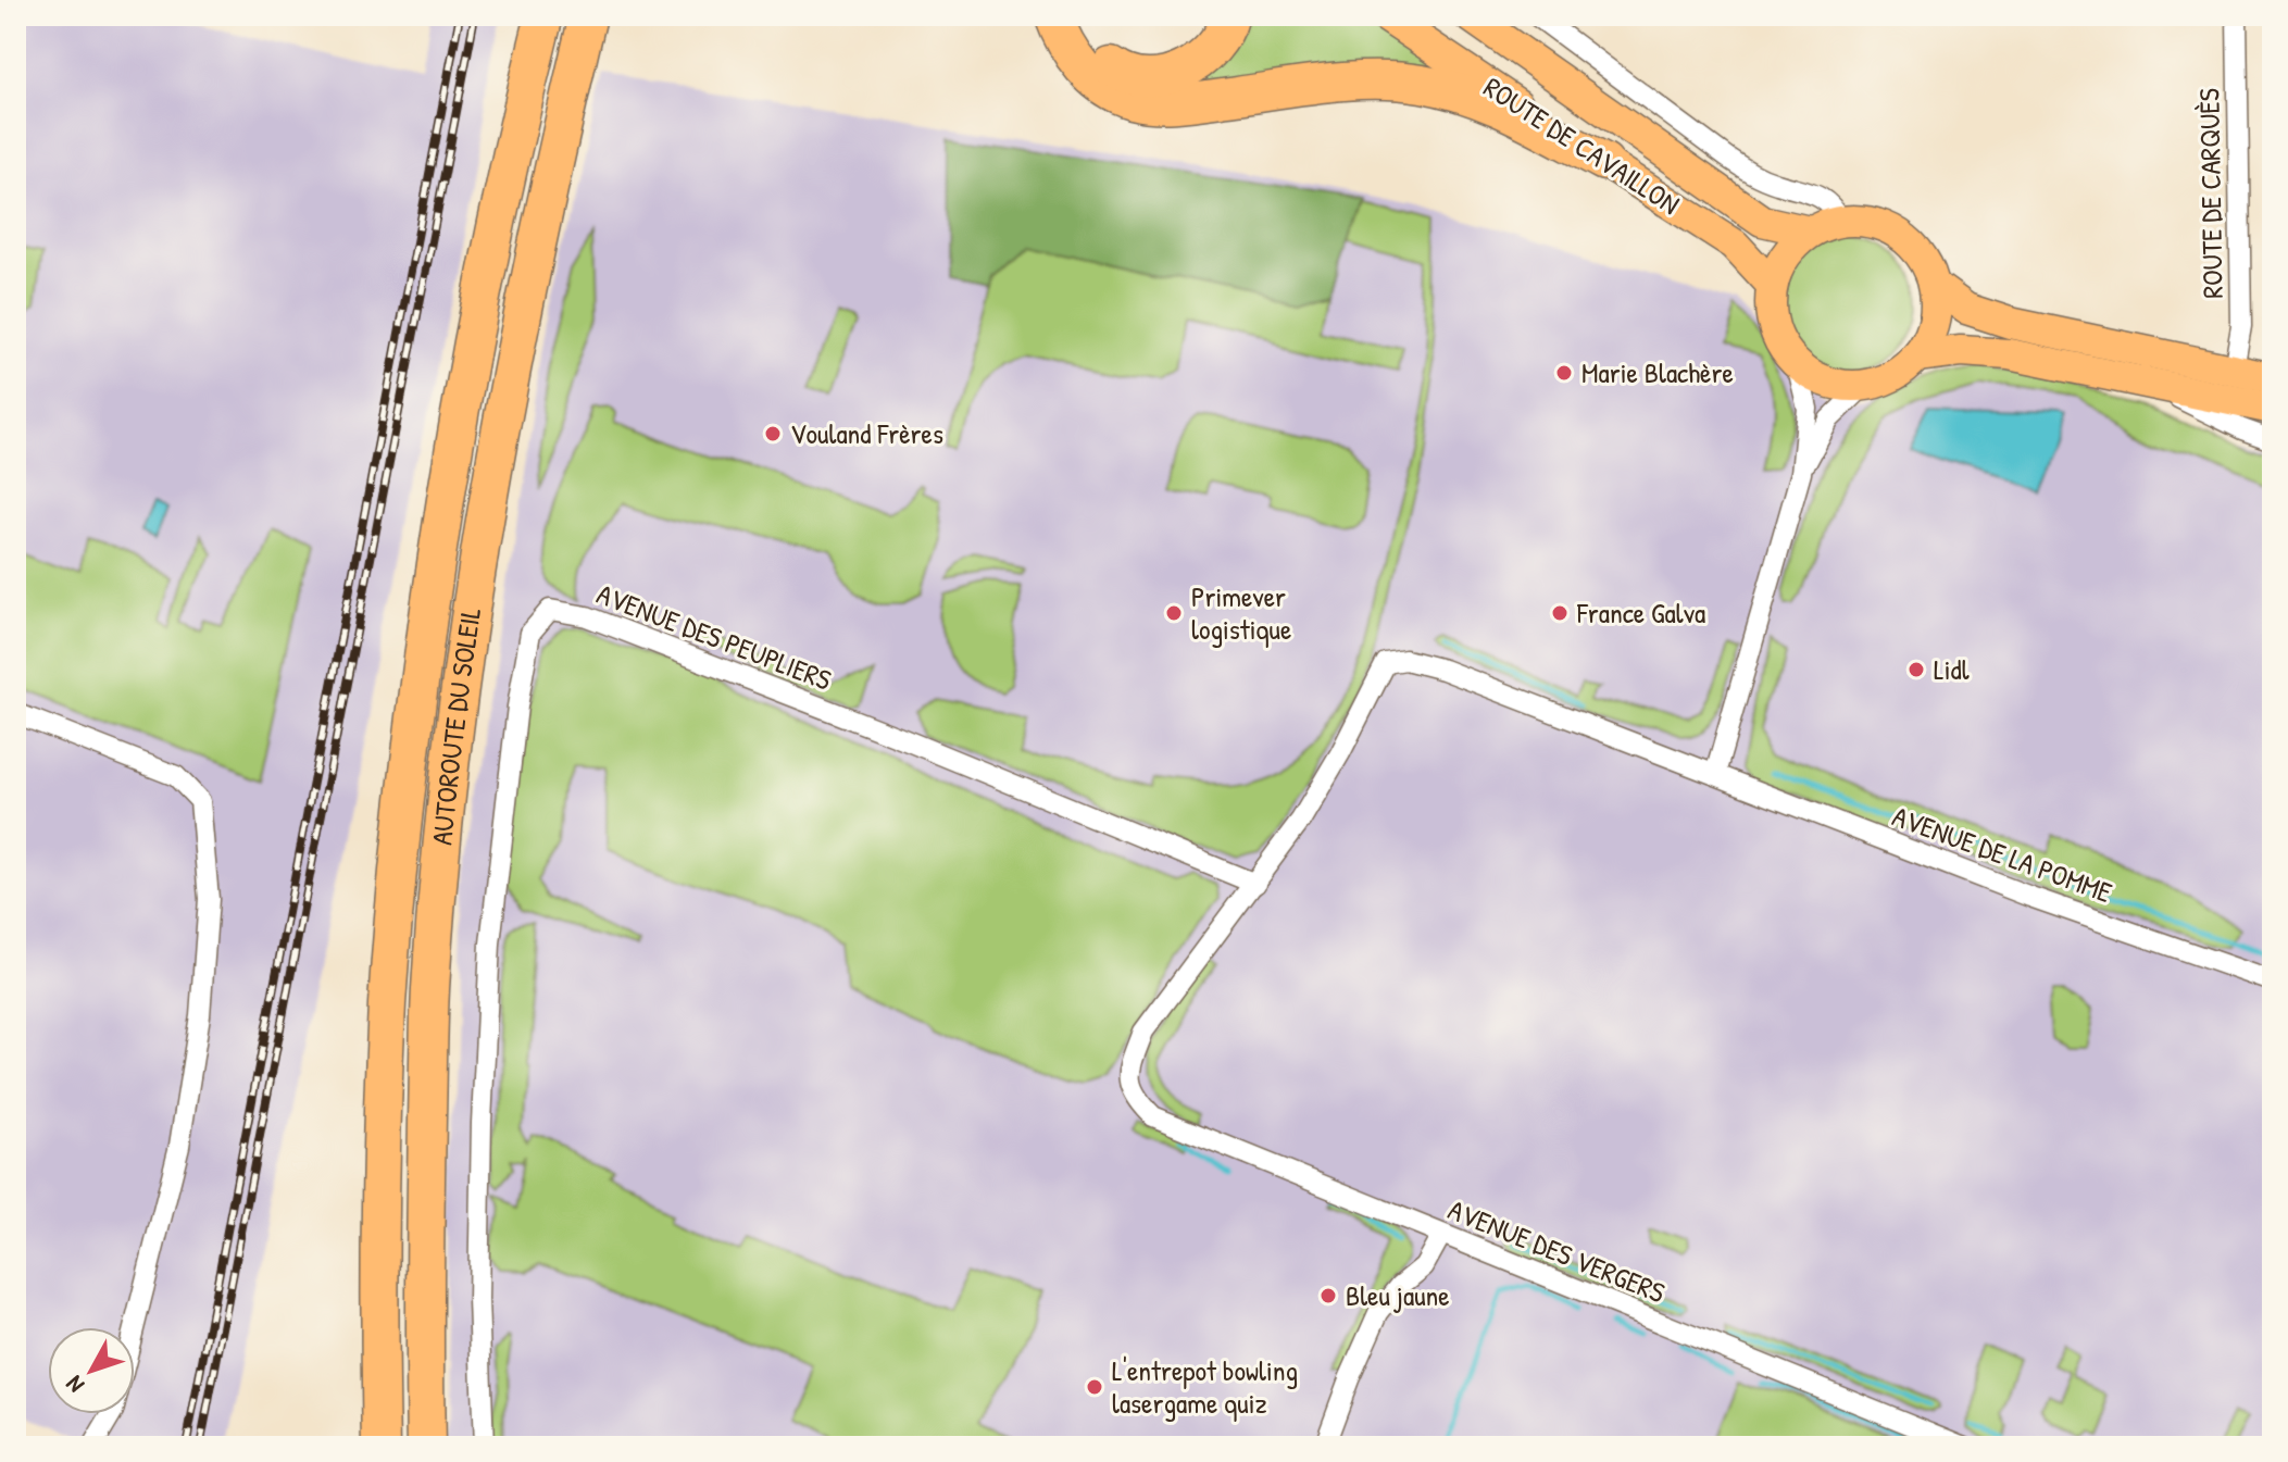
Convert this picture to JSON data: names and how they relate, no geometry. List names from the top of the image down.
{
  "streets": {
    "highway": ["AUTOROUTE DU SOLEIL"],
    "main road": ["ROUTE DE CAVAILLON"],
    "street": [
      "ROUTE DE CARQUÈS",
      "AVENUE DES PEUPLIERS",
      "AVENUE DE LA POMME",
      "AVENUE DES VERGERS"
    ]
  },
  "crossings": [
    ["AVENUE DES PEUPLIERS", "AVENUE DE LA POMME"],
    ["AVENUE DES PEUPLIERS", "AVENUE DES VERGERS"],
    ["AVENUE DE LA POMME", "AVENUE DES VERGERS"]
  ],
  "places": [
    "Marie Blachère",
    "Vouland Frères",
    "Primever logistique",
    "France Galva",
    "Lidl",
    "Bleu jaune",
    "L'entrepot bowling lasergame quiz"
  ],
  "north": "bottom left"
}
